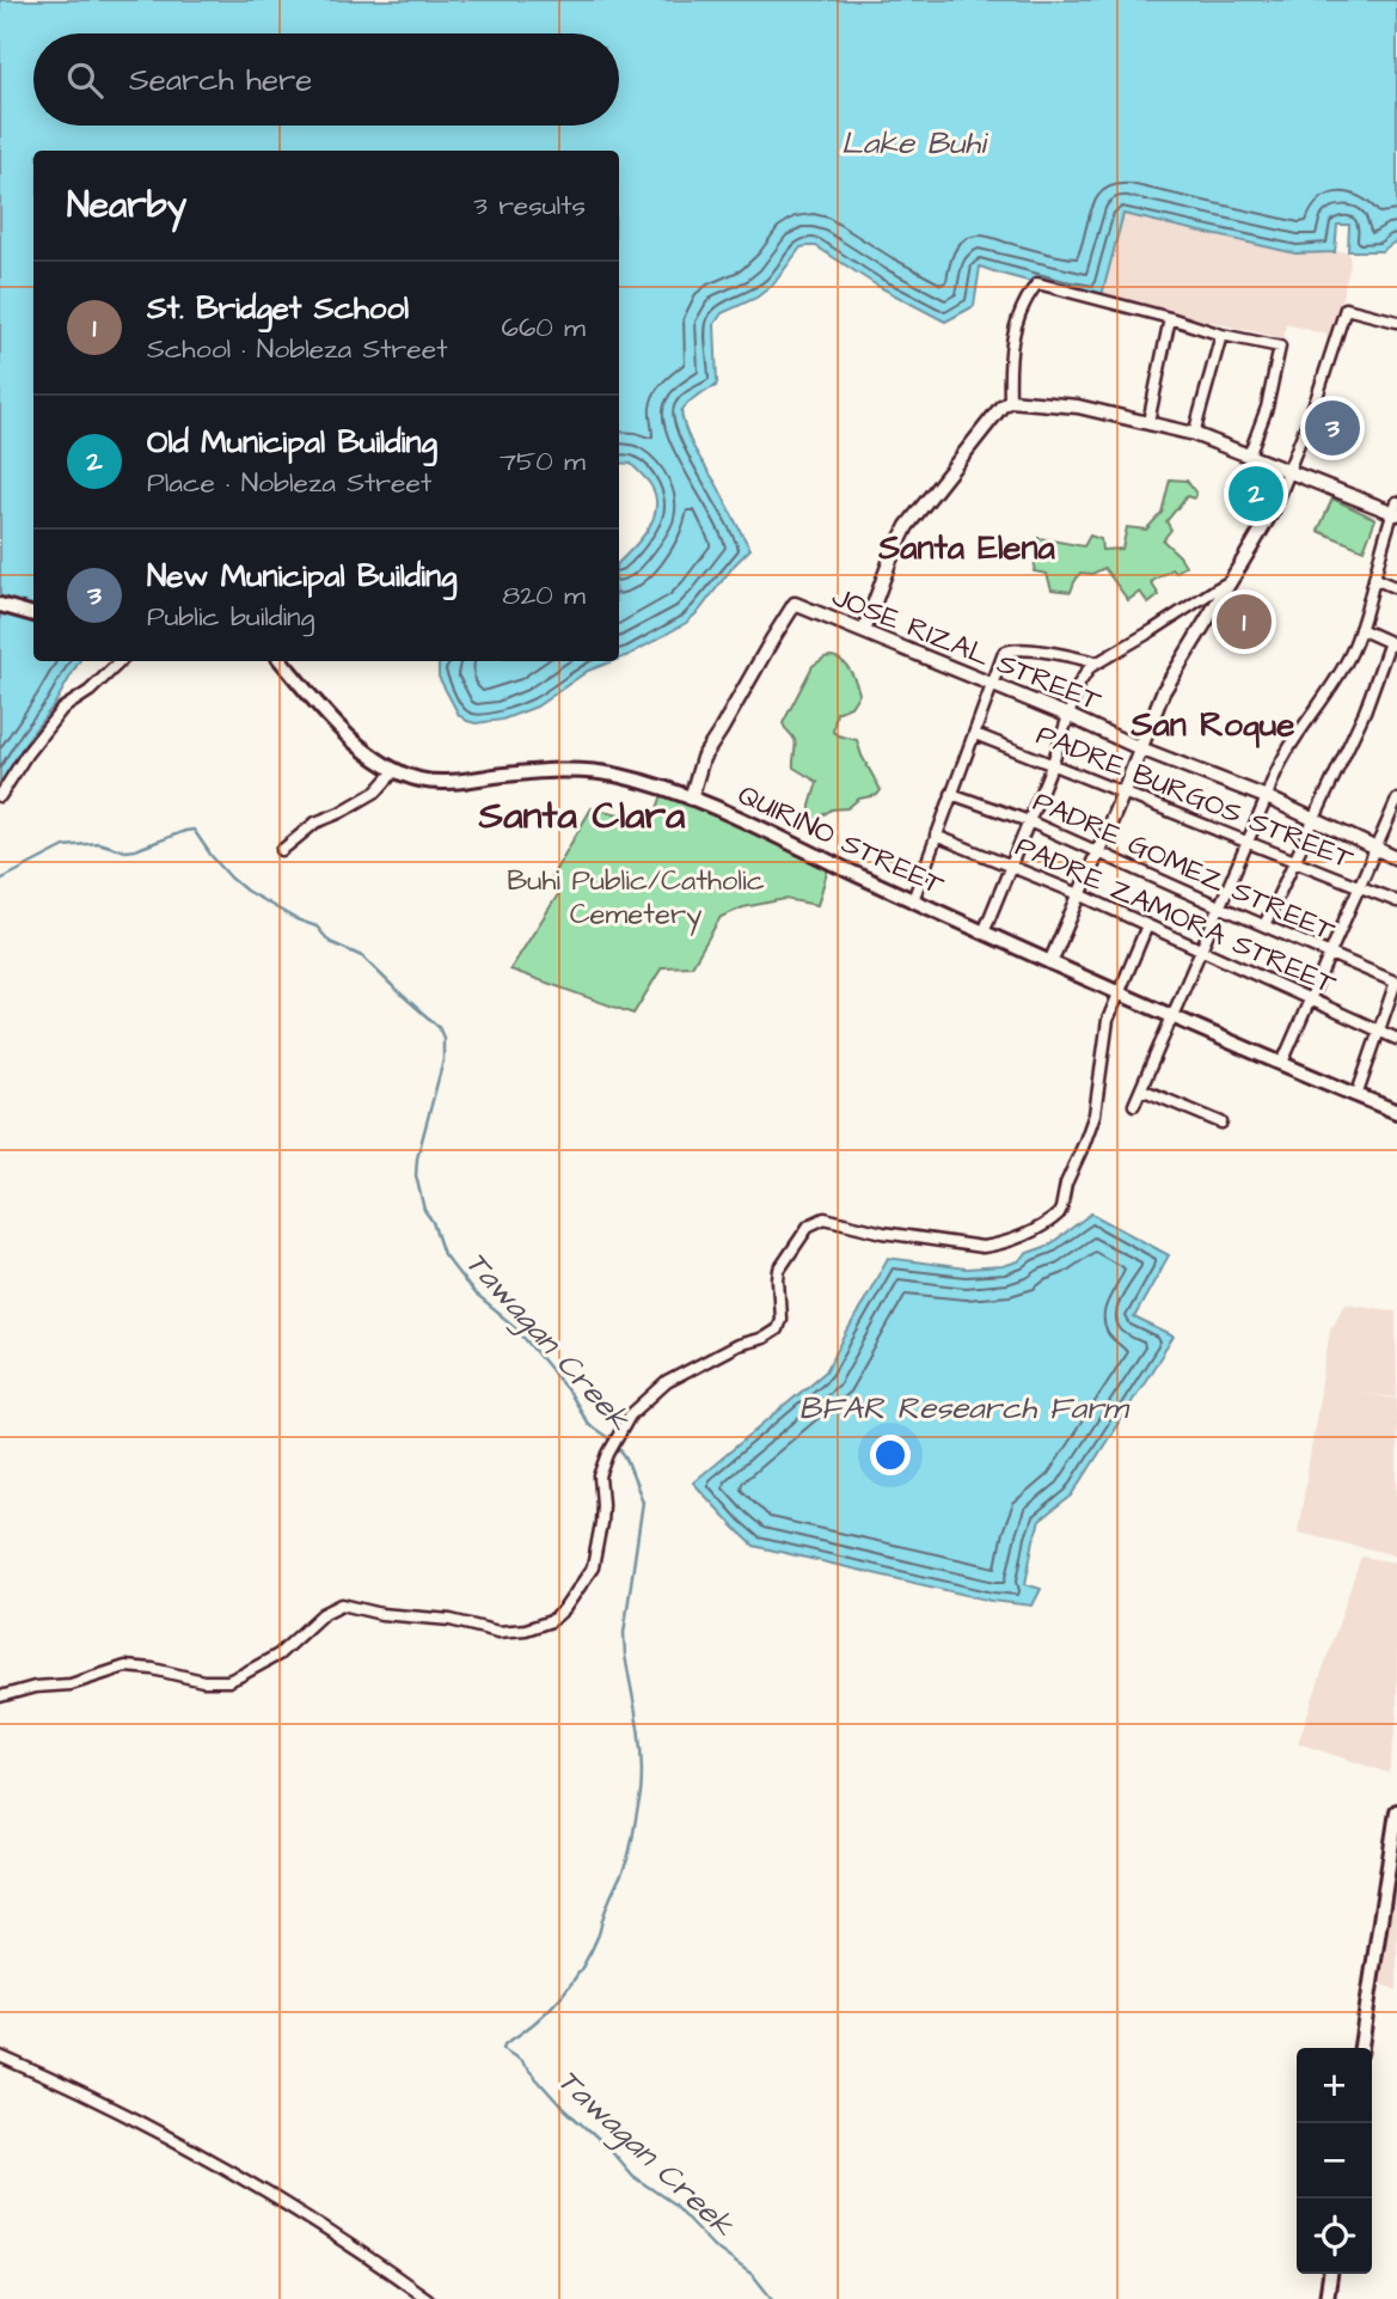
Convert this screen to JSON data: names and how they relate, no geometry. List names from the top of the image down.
{
  "streets": {
    "main road": ["QUIRINO STREET"],
    "street": [
      "JOSE RIZAL STREET",
      "PADRE BURGOS STREET",
      "PADRE GOMEZ STREET",
      "PADRE ZAMORA STREET"
    ]
  },
  "crossings": [
    ["JOSE RIZAL STREET", "QUIRINO STREET"]
  ],
  "districts": ["Santa Elena", "San Roque", "Santa Clara"],
  "water": ["Lake Buhi", "Tawagan Creek", "BFAR Research Farm"],
  "parks": ["Buhi Public/Catholic Cemetery"],
  "page": {
    "search": "Search here",
    "heading": ["Nearby", "3 results"],
    "list": [
      {
        "mark": "1",
        "name": "St. Bridget School",
        "note": "School · Nobleza Street",
        "value": "660 m"
      },
      {
        "mark": "2",
        "name": "Old Municipal Building",
        "note": "Place · Nobleza Street",
        "value": "750 m"
      },
      {
        "mark": "3",
        "name": "New Municipal Building",
        "note": "Public building",
        "value": "820 m"
      }
    ],
    "pins": ["3", "2", "1"],
    "map_buttons": ["+", "−"]
  }
}
